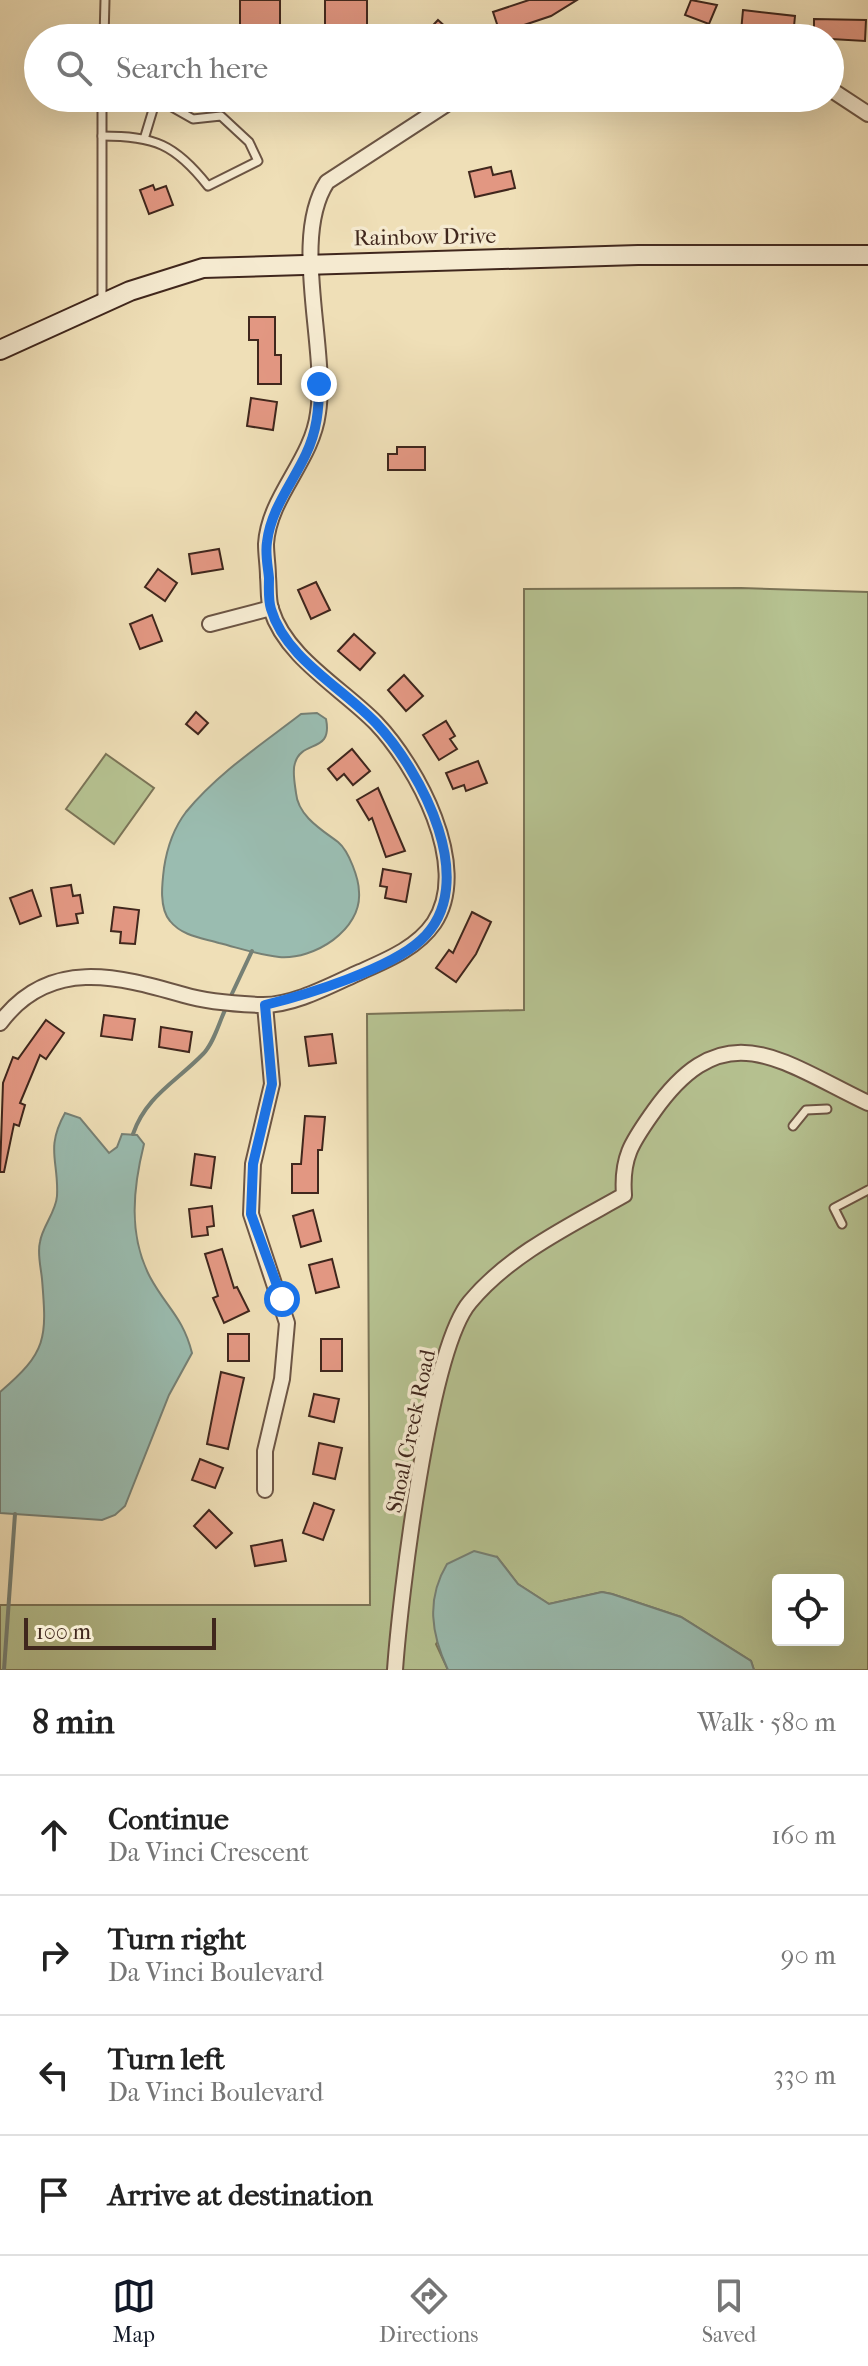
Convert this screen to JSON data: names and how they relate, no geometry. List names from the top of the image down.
{
  "streets": {
    "street": ["Rainbow Drive", "Shoal Creek Road"]
  },
  "scale_bar": "100 m",
  "page": {
    "search": "Search here",
    "scale": "100 m",
    "heading": ["8 min", "Walk · 580 m"],
    "list": [
      ["Continue", "Da Vinci Crescent", "160 m"],
      ["Turn right", "Da Vinci Boulevard", "90 m"],
      ["Turn left", "Da Vinci Boulevard", "330 m"],
      "Arrive at destination"
    ],
    "nav": ["Map", "Directions", "Saved"]
  }
}
